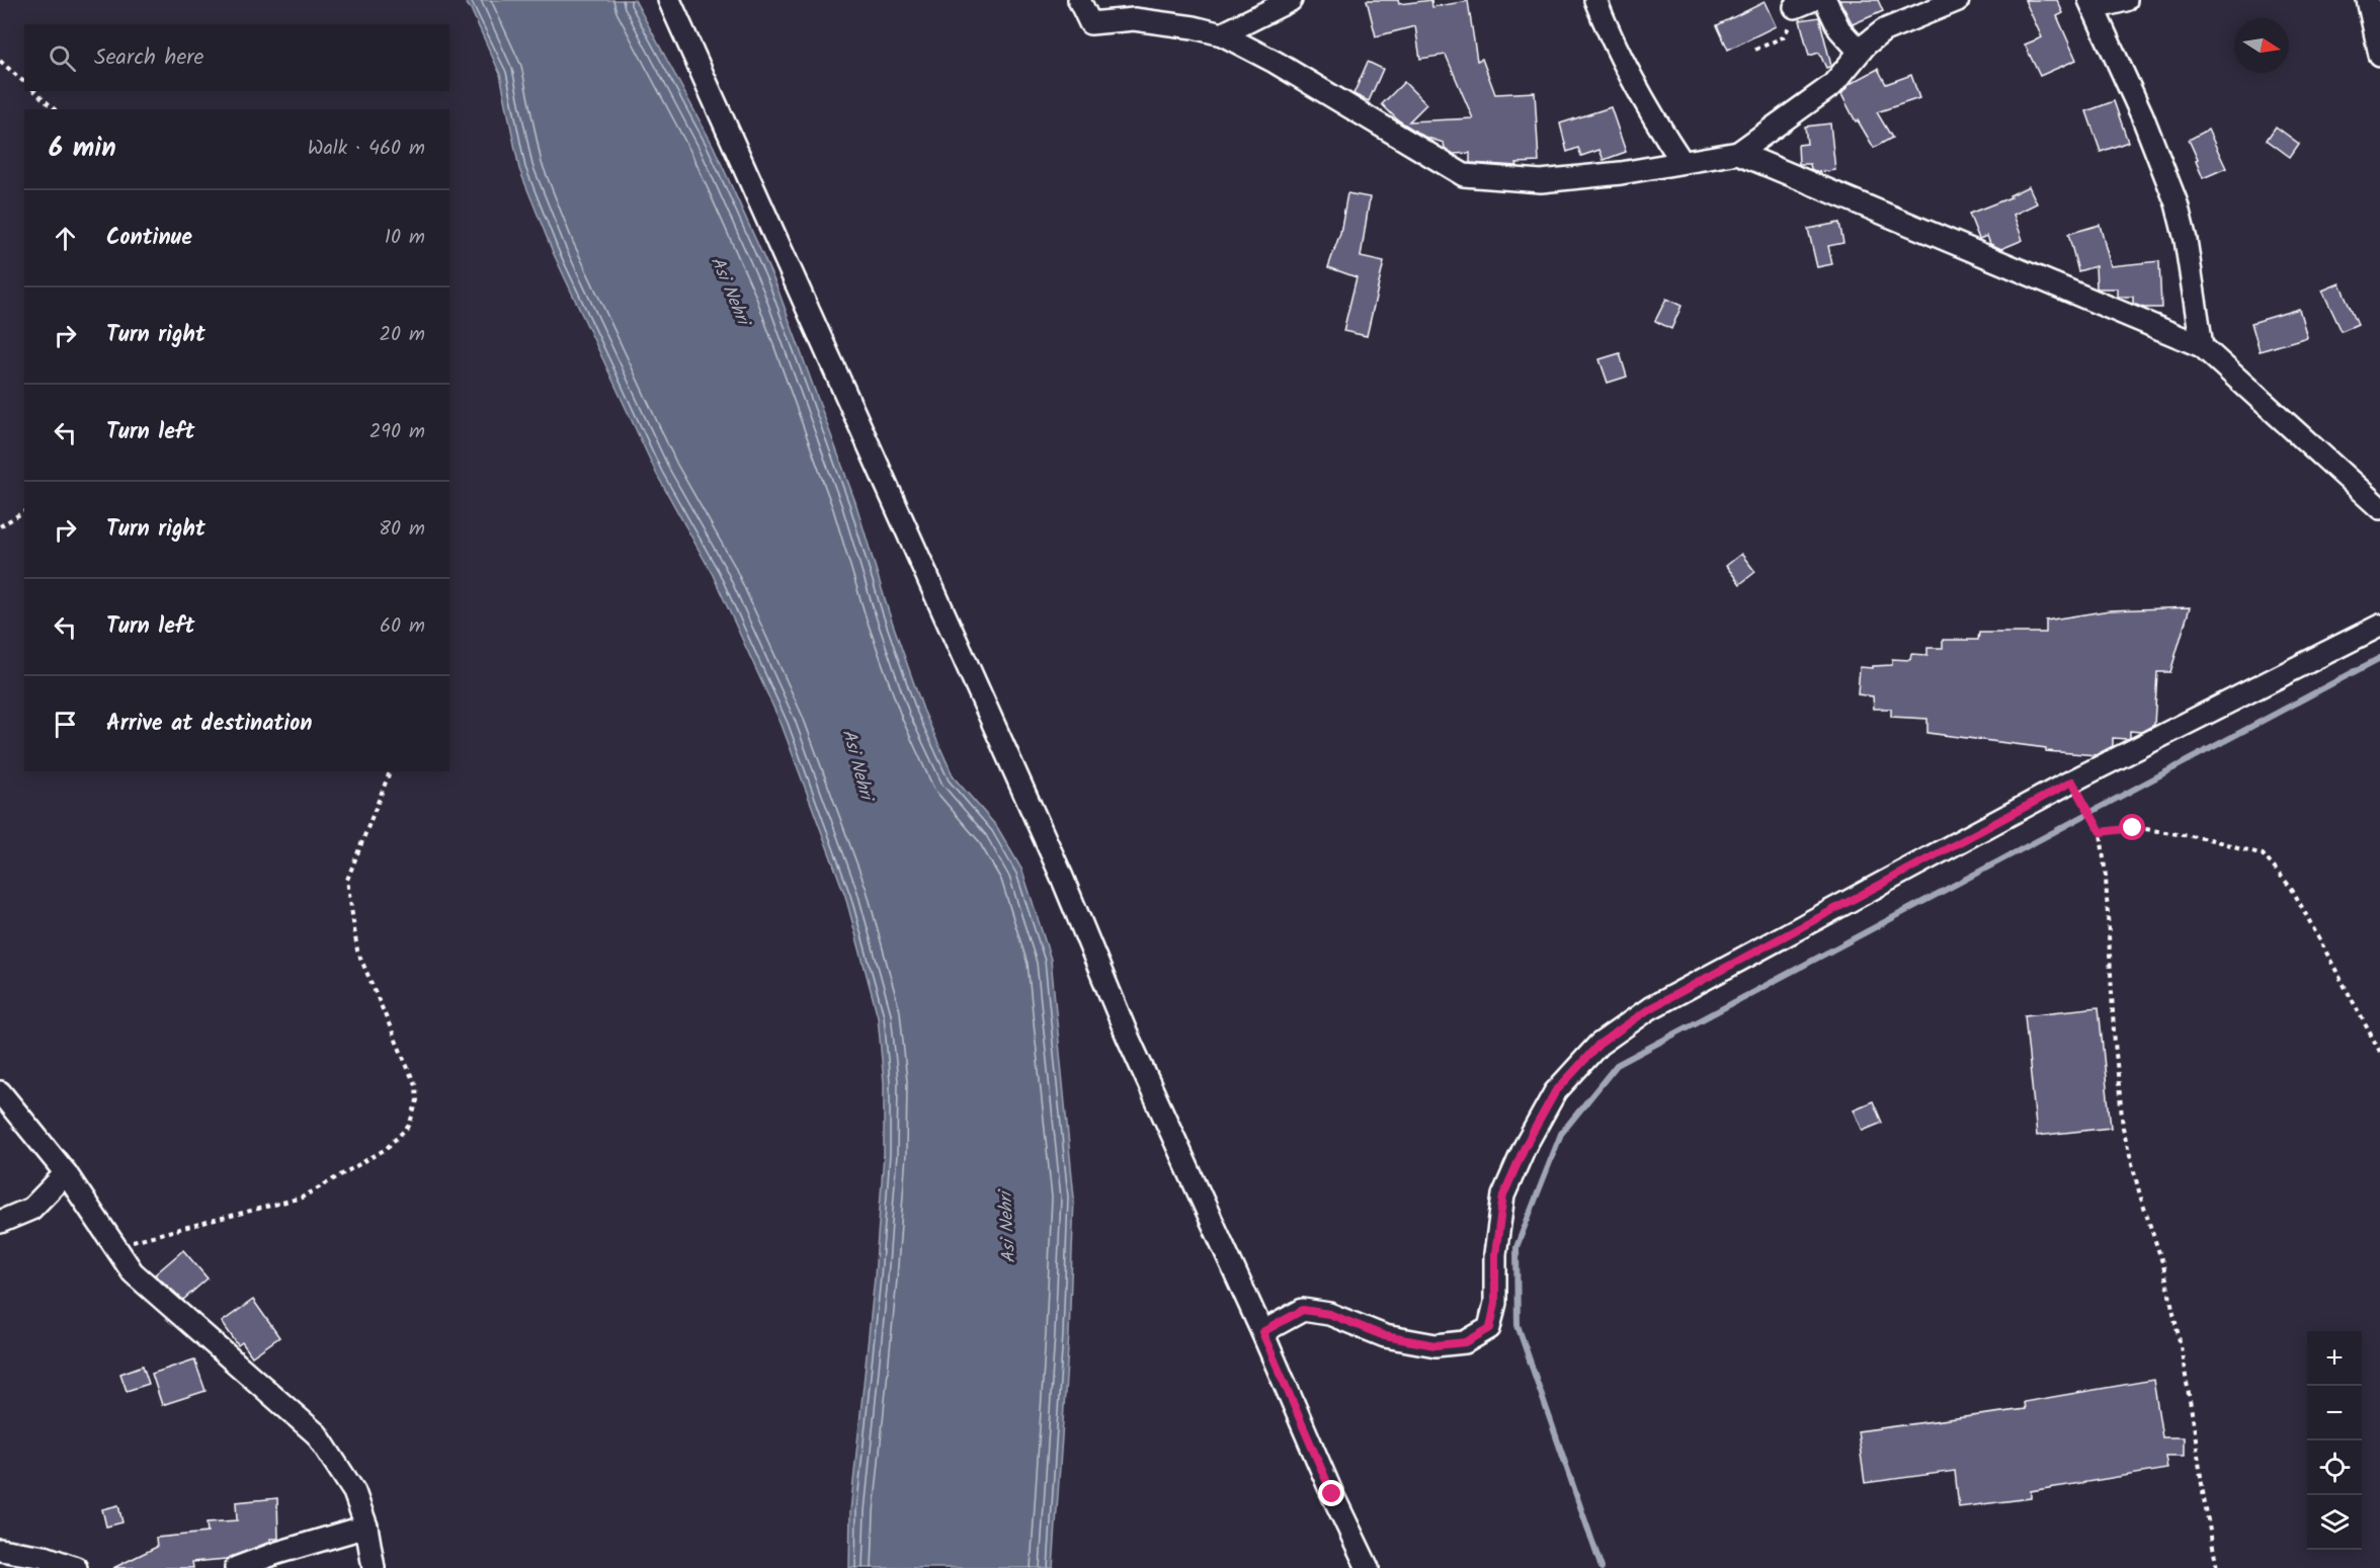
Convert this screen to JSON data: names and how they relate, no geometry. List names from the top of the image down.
{
  "water": ["Asi Nehri"],
  "north": "right",
  "page": {
    "search": "Search here",
    "heading": ["6 min", "Walk · 460 m"],
    "list": [
      ["Continue", "10 m"],
      ["Turn right", "20 m"],
      ["Turn left", "290 m"],
      ["Turn right", "80 m"],
      ["Turn left", "60 m"],
      "Arrive at destination"
    ],
    "map_buttons": ["+", "−"]
  }
}
